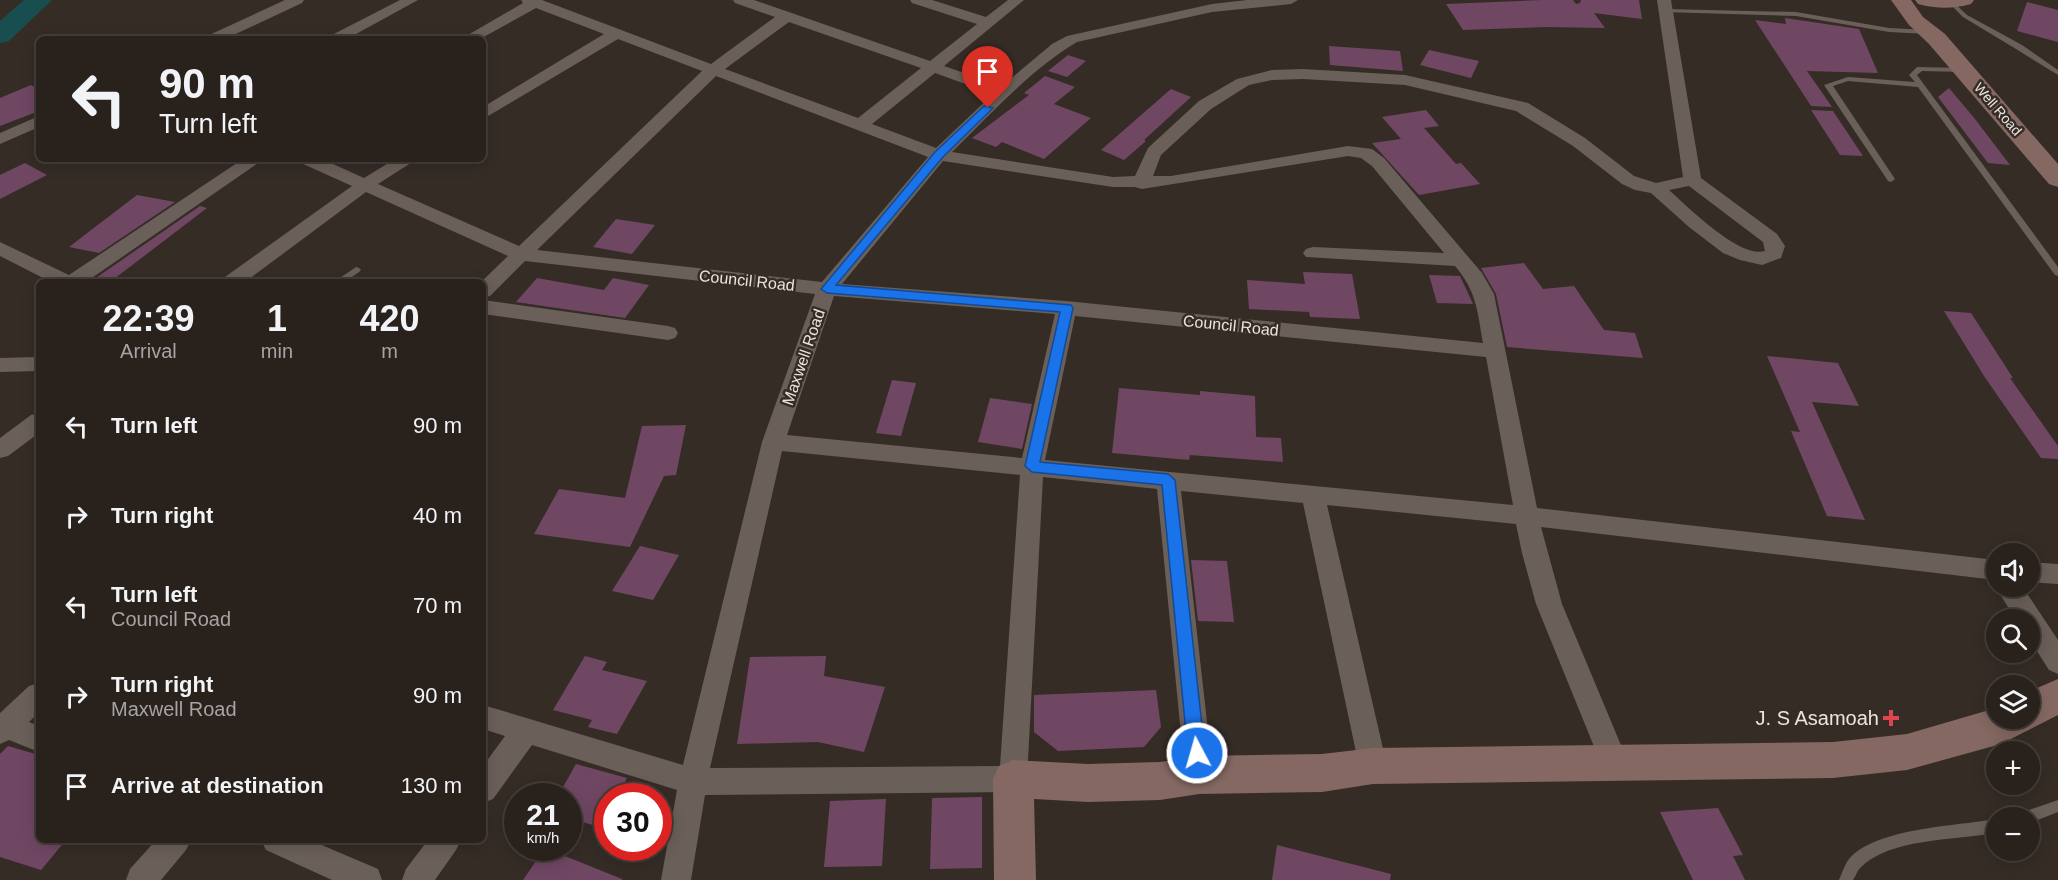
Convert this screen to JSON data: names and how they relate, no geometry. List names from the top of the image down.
{
  "streets": {
    "street": ["Well Road", "Council Road", "Maxwell Road"]
  },
  "crossings": [
    ["Council Road", "Maxwell Road"]
  ],
  "places": {
    "health": ["J. S Asamoah"]
  },
  "page": {
    "turn": ["90 m", "Turn left"],
    "eta": [
      "22:39",
      "Arrival",
      "1",
      "min",
      "420",
      "m"
    ],
    "list": [
      {
        "name": "Turn left",
        "value": "90 m"
      },
      {
        "name": "Turn right",
        "value": "40 m"
      },
      {
        "name": "Turn left",
        "note": "Council Road",
        "value": "70 m"
      },
      {
        "name": "Turn right",
        "note": "Maxwell Road",
        "value": "90 m"
      },
      {
        "name": "Arrive at destination",
        "value": "130 m"
      }
    ],
    "map_buttons": ["+", "−"],
    "speed": "21 km/h",
    "limit": "30"
  }
}
